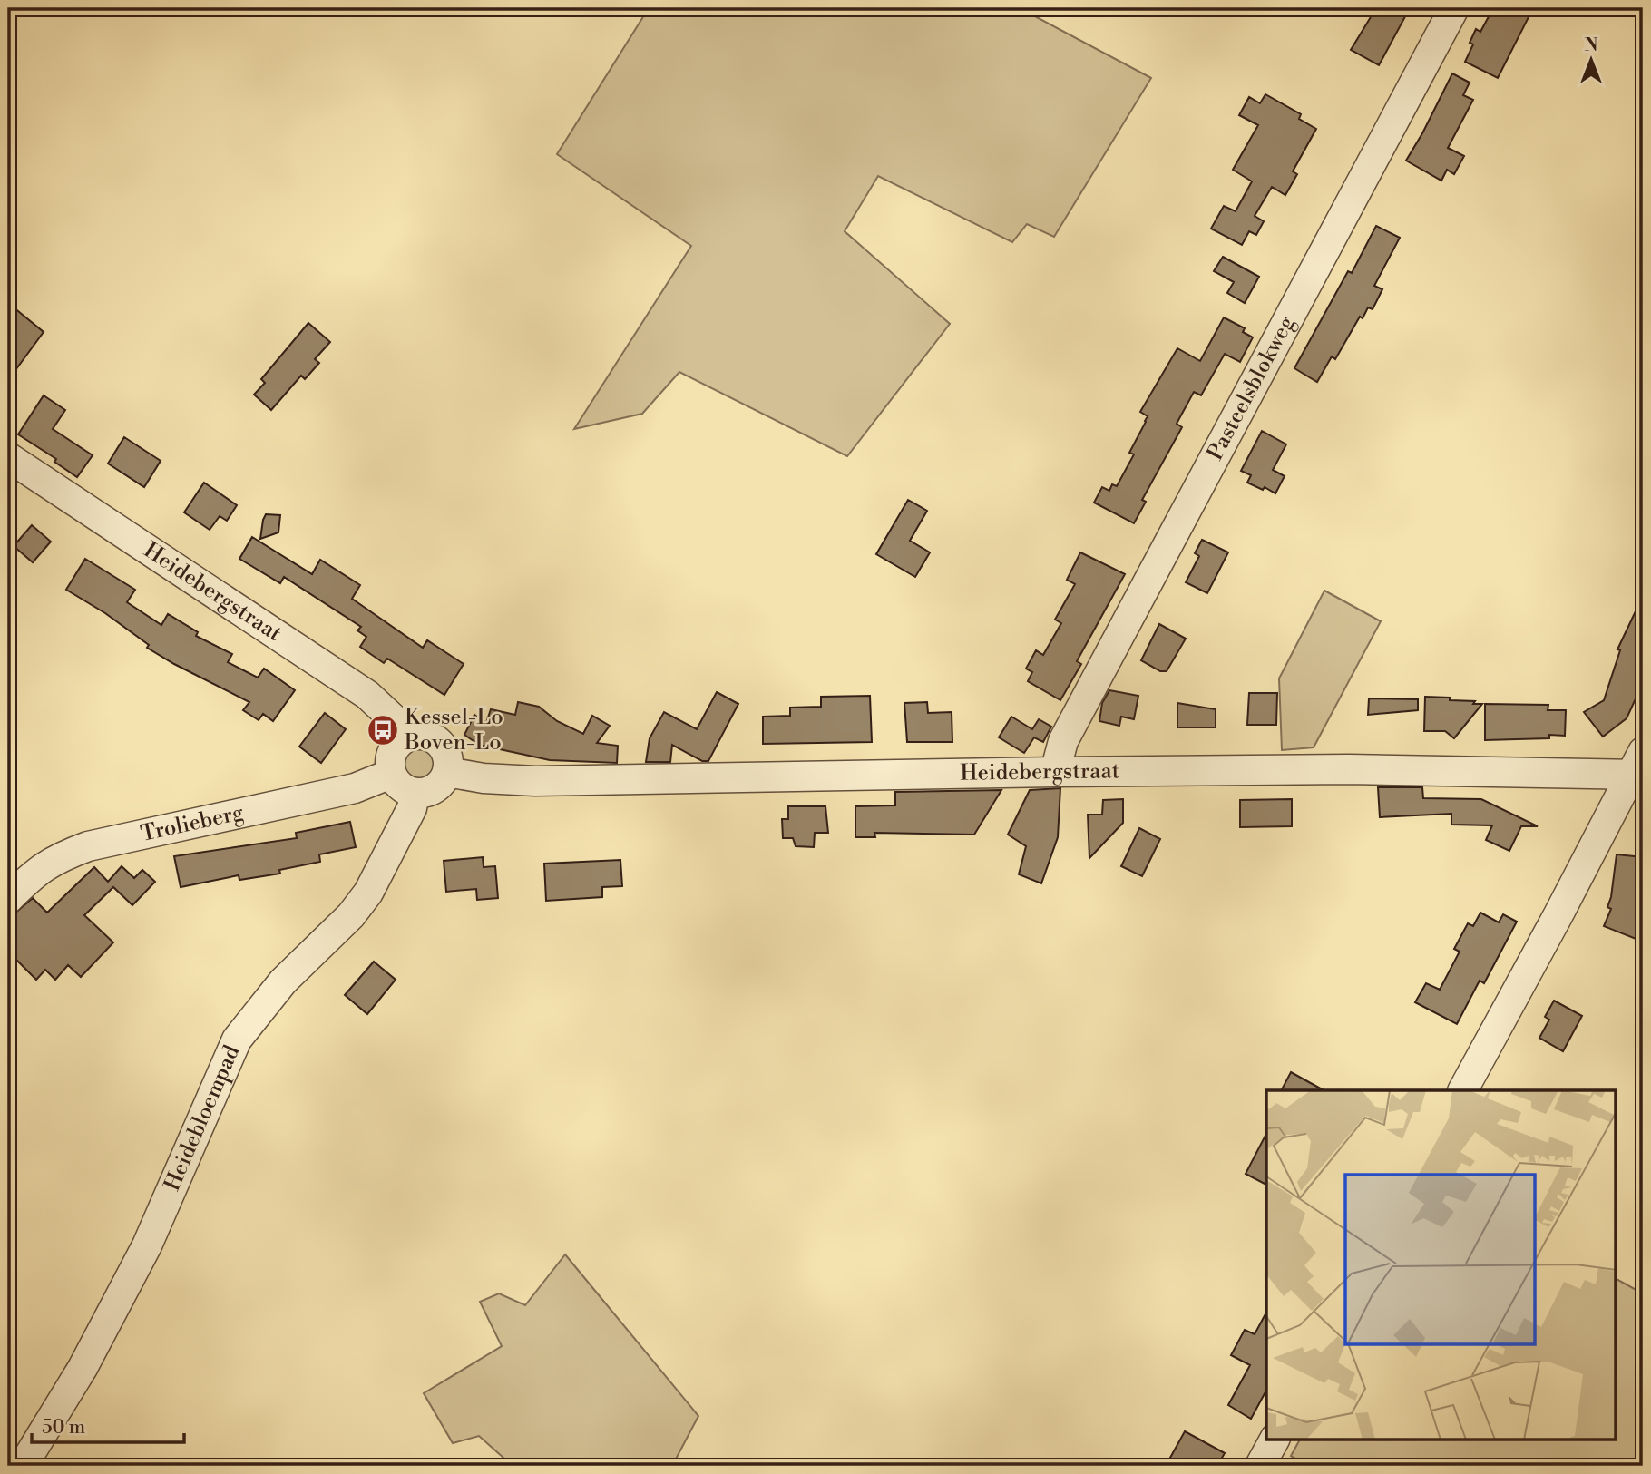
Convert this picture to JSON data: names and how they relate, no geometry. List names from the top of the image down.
{
  "streets": {
    "street": [
      "Pasteelsblokweg",
      "Heidebergstraat",
      "Trolieberg",
      "Heidebloempad"
    ]
  },
  "crossings": [
    ["Pasteelsblokweg", "Heidebergstraat"],
    ["Heidebergstraat", "Trolieberg"],
    ["Heidebergstraat", "Heidebloempad"],
    ["Trolieberg", "Heidebloempad"]
  ],
  "places": {
    "bus stop": ["Kessel-Lo Boven-Lo"]
  },
  "scale_bar": "50 m",
  "north": "top"
}
